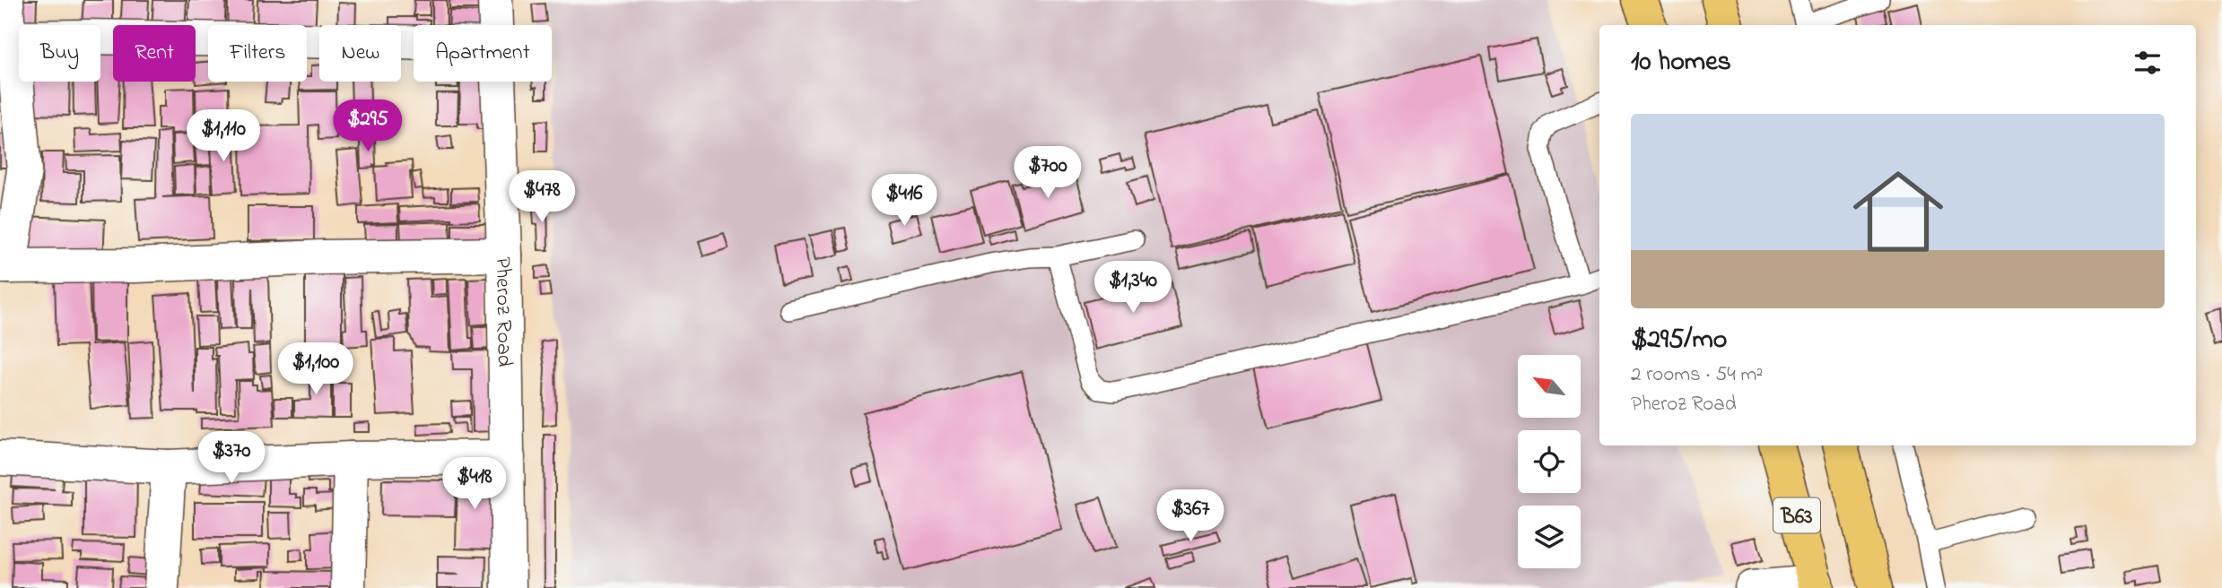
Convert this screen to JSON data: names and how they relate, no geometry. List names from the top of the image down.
{
  "streets": {
    "highway": ["B63"],
    "street": ["Pheroz Road"]
  },
  "north": "top left",
  "page": {
    "chip": [
      "Buy",
      "Rent",
      "Filters",
      "New",
      "Apartment"
    ],
    "heading": "10 homes",
    "price": [
      "$295",
      "$1,110",
      "$700",
      "$478",
      "$416",
      "$1,340",
      "$1,100",
      "$370",
      "$418",
      "$367"
    ],
    "list": [
      {
        "name": "$295/mo",
        "note": "2 rooms · 54 m² · Pheroz Road"
      }
    ]
  }
}
